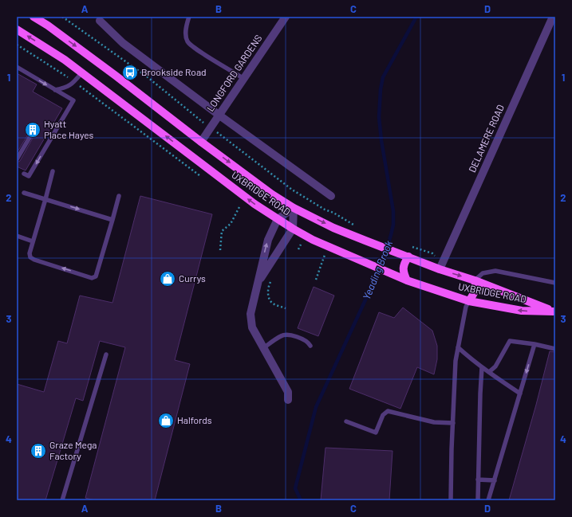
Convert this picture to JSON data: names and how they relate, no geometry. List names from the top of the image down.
{
  "streets": {
    "main road": ["UXBRIDGE ROAD"],
    "street": ["LONGFORD GARDENS", "DELAMERE ROAD"]
  },
  "crossings": [
    ["LONGFORD GARDENS", "UXBRIDGE ROAD"],
    ["DELAMERE ROAD", "UXBRIDGE ROAD"]
  ],
  "water": ["Yeading Brook"],
  "places": {
    "bus stop": ["Brookside Road"],
    "building": ["Hyatt Place Hayes", "Graze Mega Factory"],
    "shop": ["Currys", "Halfords"]
  },
  "grid": {
    "columns": [
      "A",
      "B",
      "C",
      "D"
    ],
    "rows": [
      "1",
      "2",
      "3",
      "4"
    ]
  }
}
